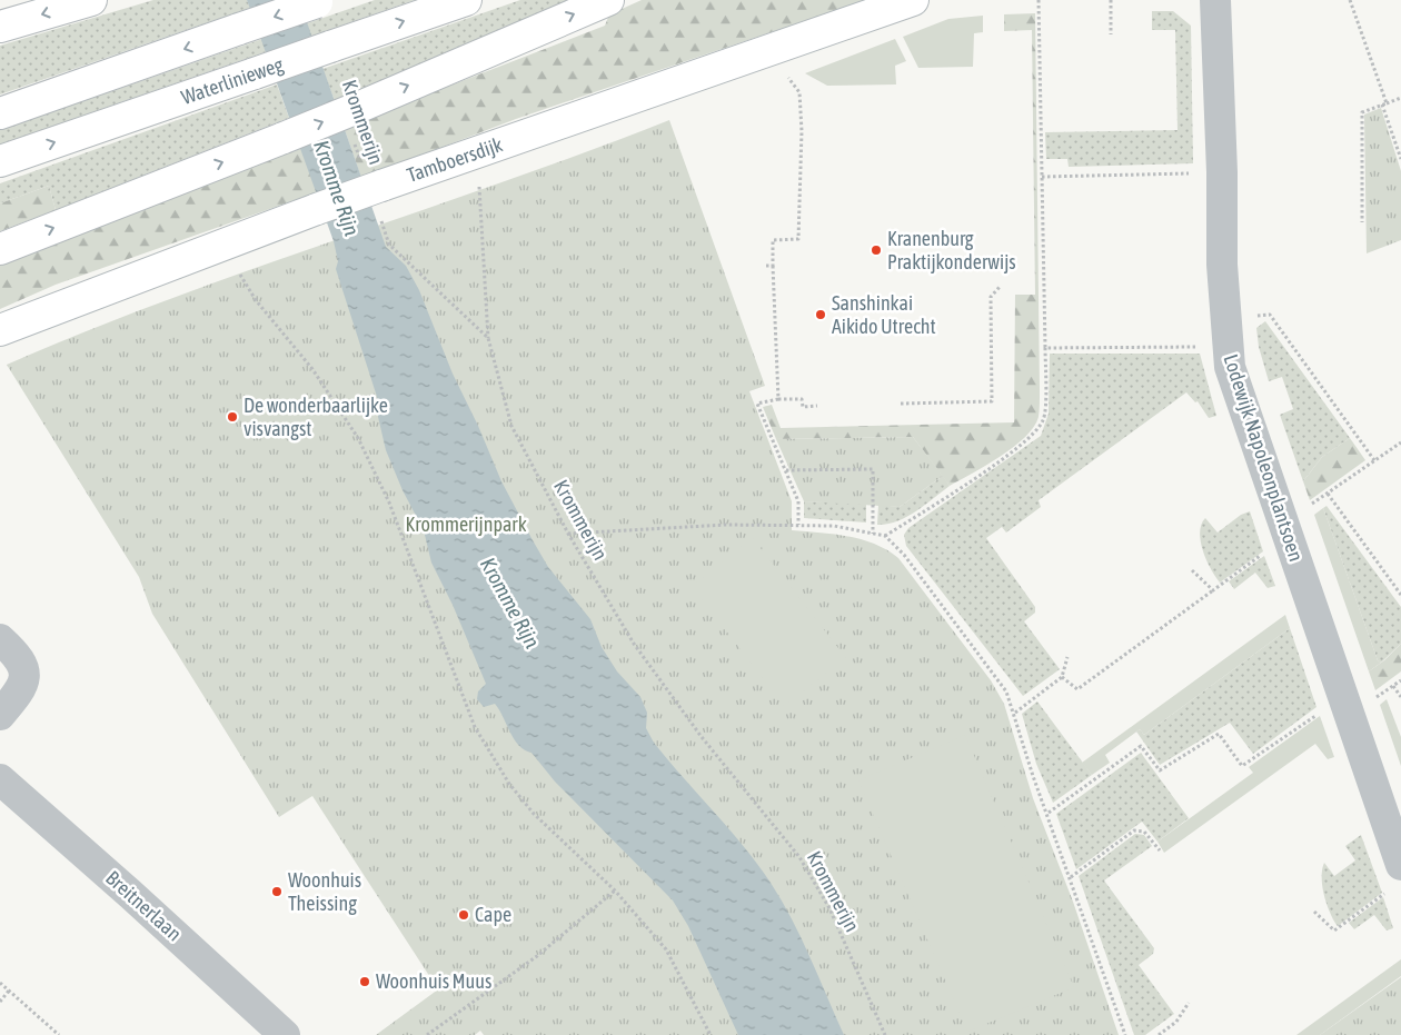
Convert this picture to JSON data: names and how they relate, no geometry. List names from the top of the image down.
{
  "streets": {
    "main road": ["Waterlinieweg", "Tamboersdijk"],
    "street": ["Lodewijk Napoleonplantsoen", "Breitnerlaan"],
    "path": ["Krommerijn"]
  },
  "crossings": [
    ["Krommerijn", "Tamboersdijk"]
  ],
  "water": ["Kromme Rijn"],
  "parks": ["Krommerijnpark"],
  "places": [
    "Kranenburg Praktijkonderwijs",
    "Sanshinkai Aikido Utrecht",
    "De wonderbaarlijke visvangst",
    "Woonhuis Theissing",
    "Cape",
    "Woonhuis Muus"
  ]
}
